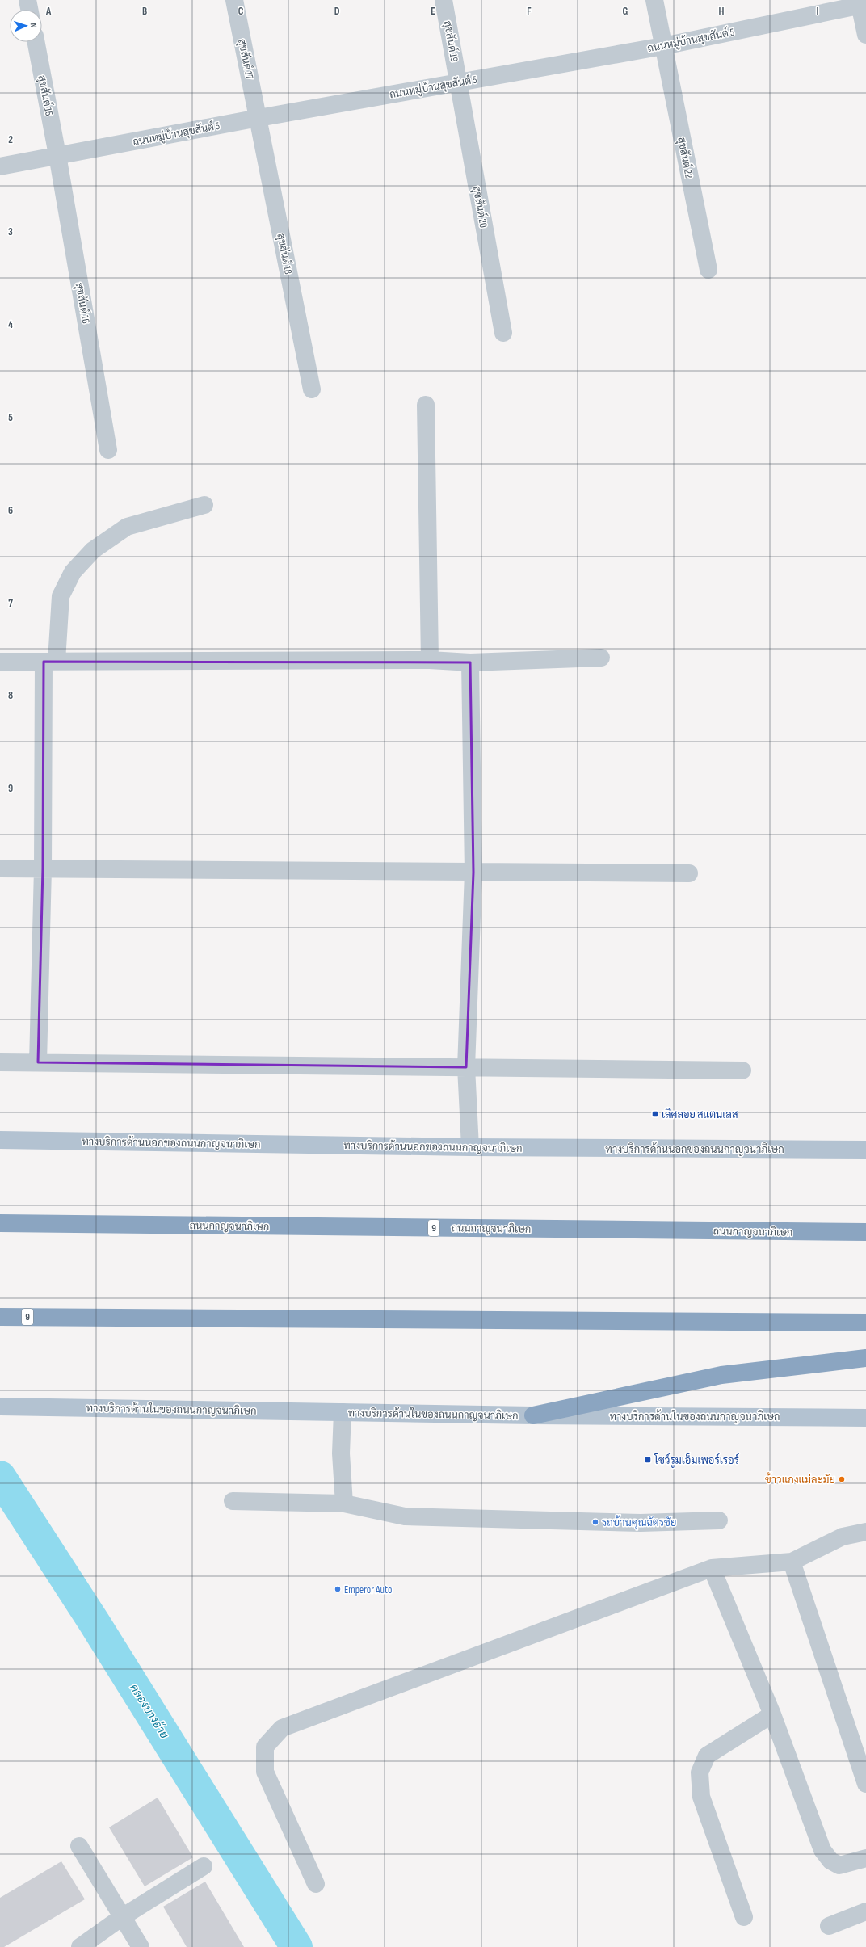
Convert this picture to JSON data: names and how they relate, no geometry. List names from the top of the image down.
{
  "streets": {
    "highway": ["ถนนกาญจนาภิเษก", "9"],
    "main road": ["ทางบริการด้านนอกของถนนกาญจนาภิเษก", "ทางบริการด้านในของถนนกาญจนาภิเษก"],
    "street": [
      "ถนนหมู่บ้านสุขสันต์ 5",
      "สุขสันต์ 19",
      "สุขสันต์ 17",
      "สุขสันต์ 15",
      "สุขสันต์ 22",
      "สุขสันต์ 20",
      "สุขสันต์ 18",
      "สุขสันต์ 16"
    ]
  },
  "crossings": [
    ["ถนนหมู่บ้านสุขสันต์ 5", "สุขสันต์ 19"],
    ["ถนนหมู่บ้านสุขสันต์ 5", "สุขสันต์ 17"],
    ["ถนนหมู่บ้านสุขสันต์ 5", "สุขสันต์ 15"],
    ["ถนนหมู่บ้านสุขสันต์ 5", "สุขสันต์ 22"],
    ["ถนนหมู่บ้านสุขสันต์ 5", "สุขสันต์ 20"],
    ["ถนนหมู่บ้านสุขสันต์ 5", "สุขสันต์ 18"],
    ["ถนนหมู่บ้านสุขสันต์ 5", "สุขสันต์ 16"],
    ["สุขสันต์ 19", "สุขสันต์ 20"],
    ["สุขสันต์ 17", "สุขสันต์ 18"],
    ["สุขสันต์ 15", "สุขสันต์ 16"]
  ],
  "water": ["คลองบางอ้าย"],
  "places": {
    "transit": ["เลิศลอย สแตนเลส", "โชว์รูมเอ็มเพอร์เรอร์"],
    "other": ["ข้าวแกงแม่ละมัย", "รถบ้านคุณฉัตรชัย", "Emperor Auto"]
  },
  "north": "right",
  "grid": {
    "columns": [
      "A",
      "B",
      "C",
      "D",
      "E",
      "F",
      "G",
      "H",
      "I"
    ],
    "rows": [
      "2",
      "3",
      "4",
      "5",
      "6",
      "7",
      "8",
      "9"
    ]
  }
}
